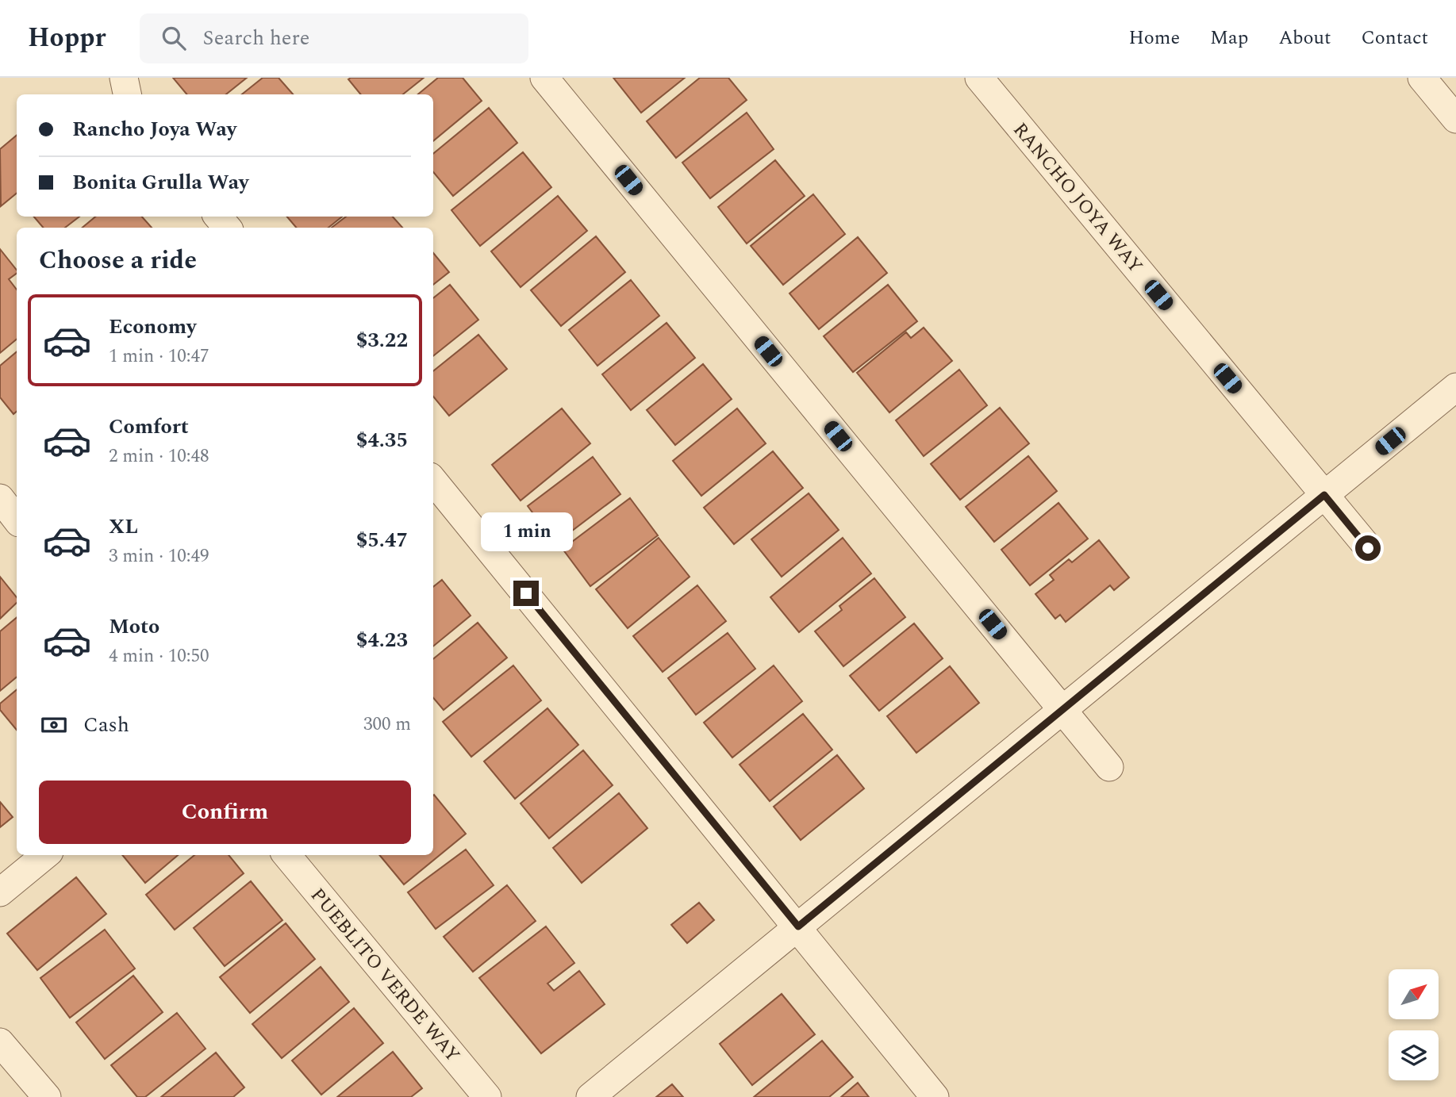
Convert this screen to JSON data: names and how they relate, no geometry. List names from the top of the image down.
{
  "streets": {
    "street": ["RANCHO JOYA WAY", "PUEBLITO VERDE WAY"]
  },
  "north": "top right",
  "page": {
    "header": "Hoppr",
    "search": "Search here",
    "nav": [
      "Home",
      "Map",
      "About",
      "Contact"
    ],
    "banner": ["Rancho Joya Way", "Bonita Grulla Way"],
    "heading": "Choose a ride",
    "list": [
      {
        "name": "Economy",
        "note": "1 min · 10:47",
        "value": "$3.22"
      },
      {
        "name": "Comfort",
        "note": "2 min · 10:48",
        "value": "$4.35"
      },
      {
        "name": "XL",
        "note": "3 min · 10:49",
        "value": "$5.47"
      },
      {
        "name": "Moto",
        "note": "4 min · 10:50",
        "value": "$4.23"
      }
    ],
    "bubble": "1 min",
    "pay": ["Cash", "300 m"],
    "buttons": "Confirm"
  }
}
